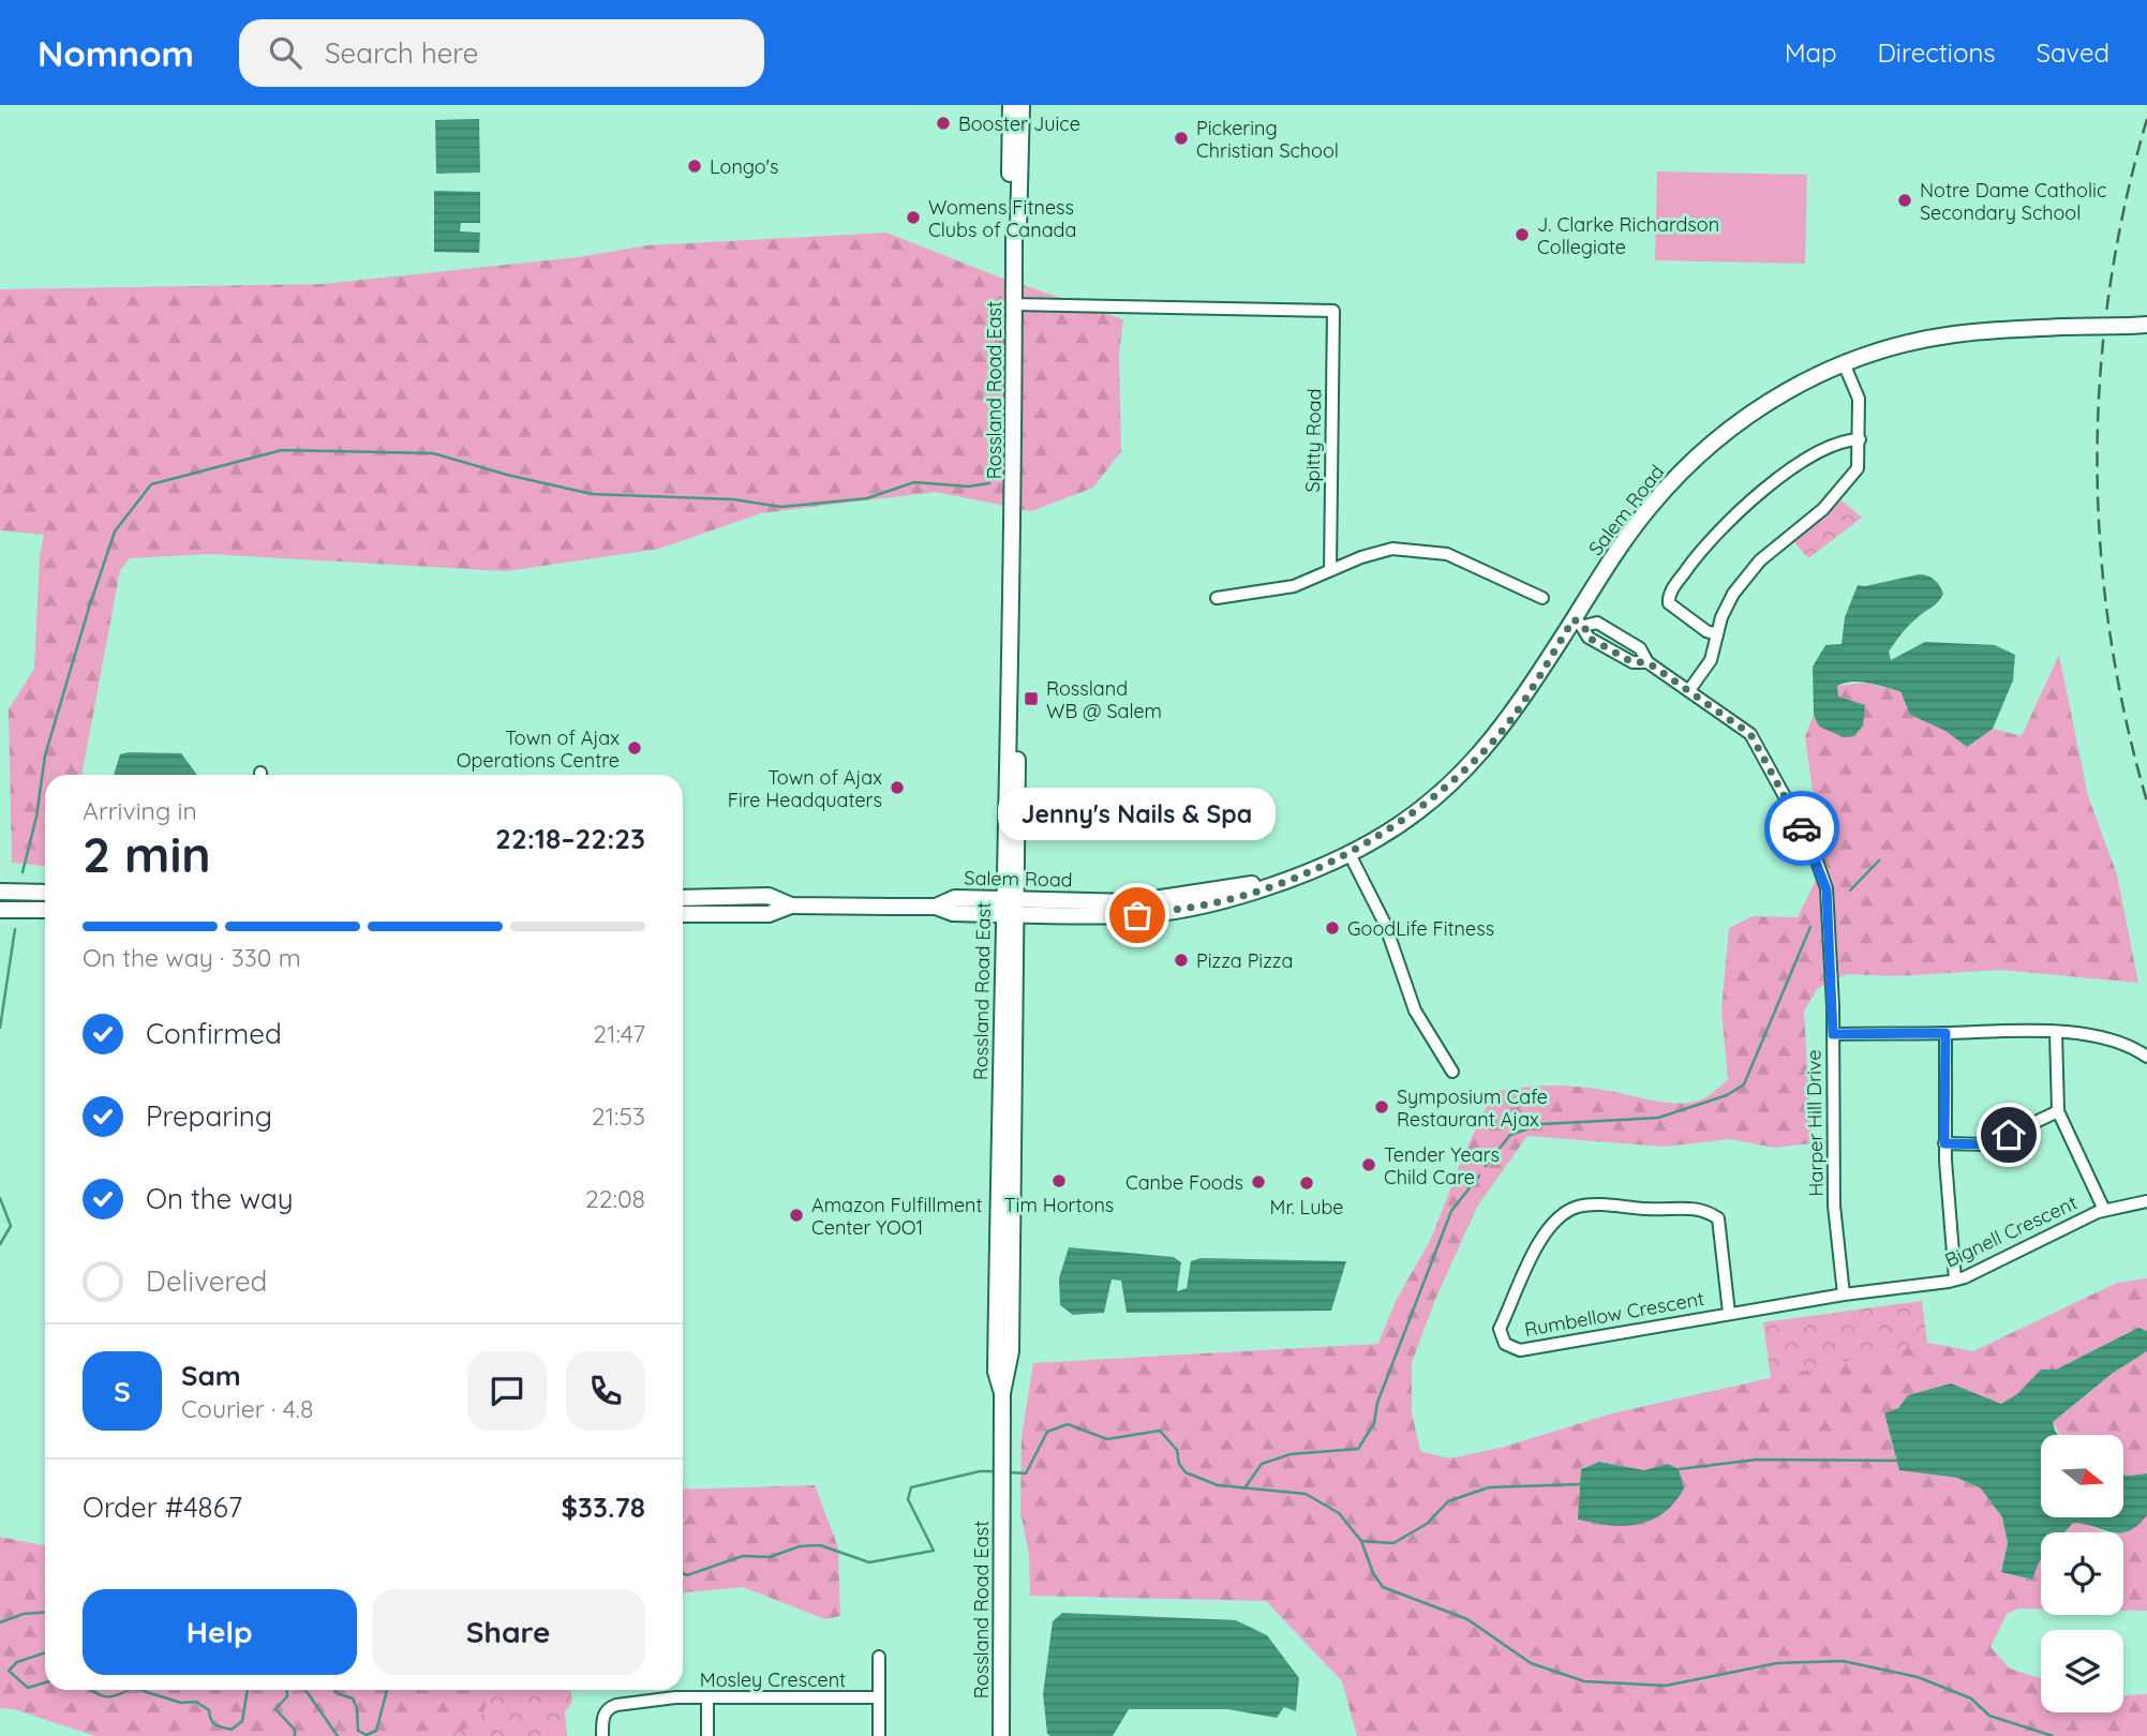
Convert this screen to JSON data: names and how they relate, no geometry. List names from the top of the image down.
{
  "streets": {
    "main road": ["Rossland Road East", "Salem Road"],
    "street": [
      "Spitty Road",
      "Harper Hill Drive",
      "Bignell Crescent",
      "Rumbellow Crescent",
      "Mosley Crescent"
    ]
  },
  "crossings": [
    ["Rossland Road East", "Spitty Road"],
    ["Rossland Road East", "Salem Road"],
    ["Salem Road", "Harper Hill Drive"],
    ["Harper Hill Drive", "Bignell Crescent"],
    ["Harper Hill Drive", "Rumbellow Crescent"],
    ["Bignell Crescent", "Rumbellow Crescent"]
  ],
  "places": {
    "other": [
      "Booster Juice",
      "Pickering Christian School",
      "Longo's",
      "Notre Dame Catholic Secondary School",
      "Womens Fitness Clubs of Canada",
      "J. Clarke Richardson Collegiate",
      "Town of Ajax Operations Centre",
      "Town of Ajax Fire Headquaters",
      "Jenny's Nails & Spa",
      "GoodLife Fitness",
      "Pizza Pizza",
      "Symposium Cafe Restaurant Ajax",
      "Tender Years Child Care",
      "Tim Hortons",
      "Canbe Foods",
      "Mr. Lube",
      "Amazon Fulfillment Center YOO1"
    ],
    "transit": ["Rossland WB @ Salem"]
  },
  "north": "right",
  "page": {
    "header": "Nomnom",
    "search": "Search here",
    "nav": ["Map", "Directions", "Saved"],
    "heading": ["2 min", "Arriving in", "22:18–22:23"],
    "panel": [
      "Sam",
      "Courier · 4.8",
      "Order #4867",
      "$33.78"
    ],
    "bubble": "Jenny's Nails & Spa",
    "bar": "On the way · 330 m",
    "list": [
      ["Confirmed", "21:47"],
      ["Preparing", "21:53"],
      ["On the way", "22:08"],
      "Delivered"
    ],
    "round": "S",
    "buttons": ["Help", "Share"]
  }
}
